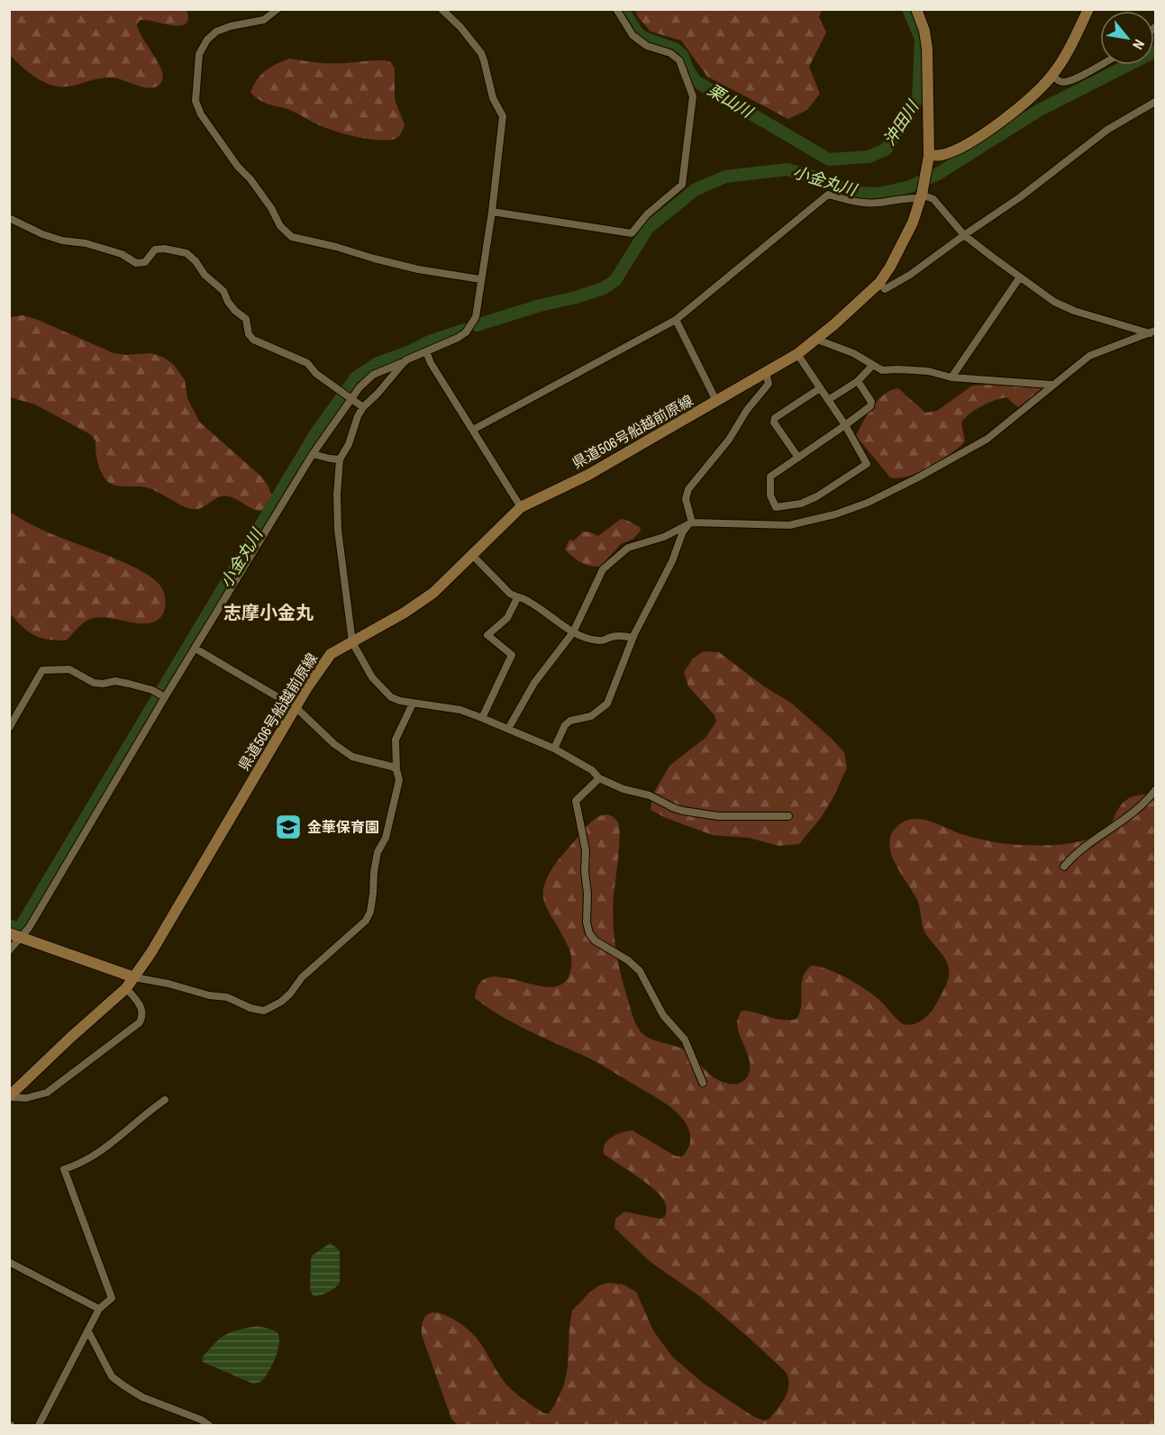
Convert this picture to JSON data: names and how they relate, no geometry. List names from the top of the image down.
{
  "streets": {
    "main road": ["県道506号船越前原線"]
  },
  "districts": ["志摩小金丸"],
  "water": ["栗山川", "沖田川", "小金丸川"],
  "places": {
    "school or university": ["金華保育園"]
  },
  "north": "bottom right"
}
